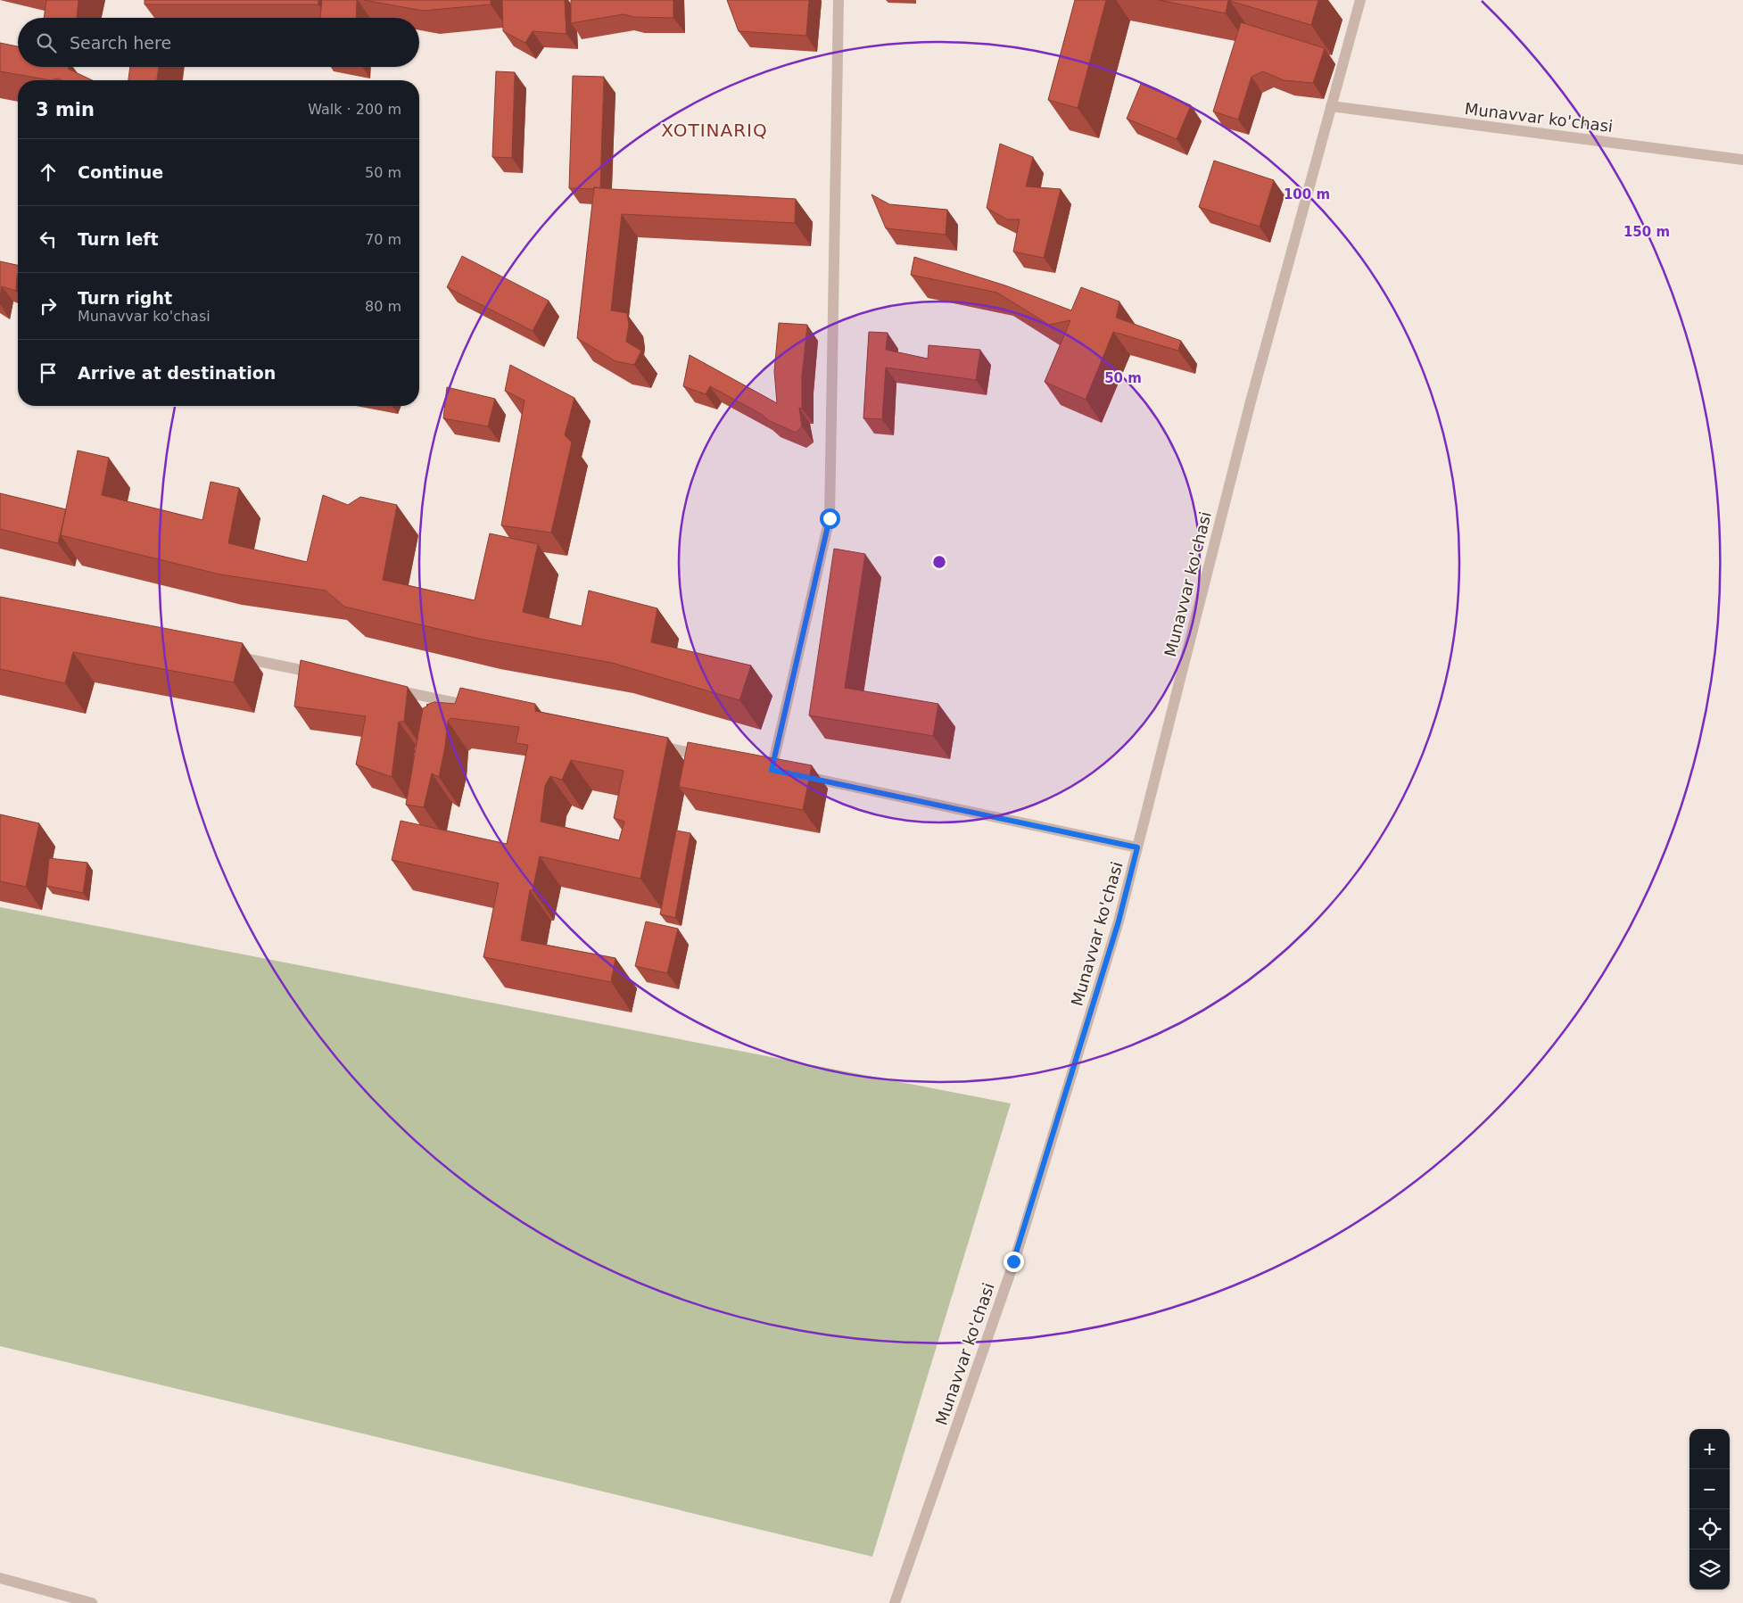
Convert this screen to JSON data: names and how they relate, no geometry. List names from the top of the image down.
{
  "streets": {
    "street": ["Munavvar ko'chasi"]
  },
  "districts": ["XOTINARIQ"],
  "page": {
    "search": "Search here",
    "heading": ["3 min", "Walk · 200 m"],
    "list": [
      ["Continue", "50 m"],
      ["Turn left", "70 m"],
      ["Turn right", "Munavvar ko'chasi", "80 m"],
      "Arrive at destination"
    ],
    "map_buttons": ["+", "−"]
  },
  "rings": ["100 m", "150 m", "50 m"]
}
